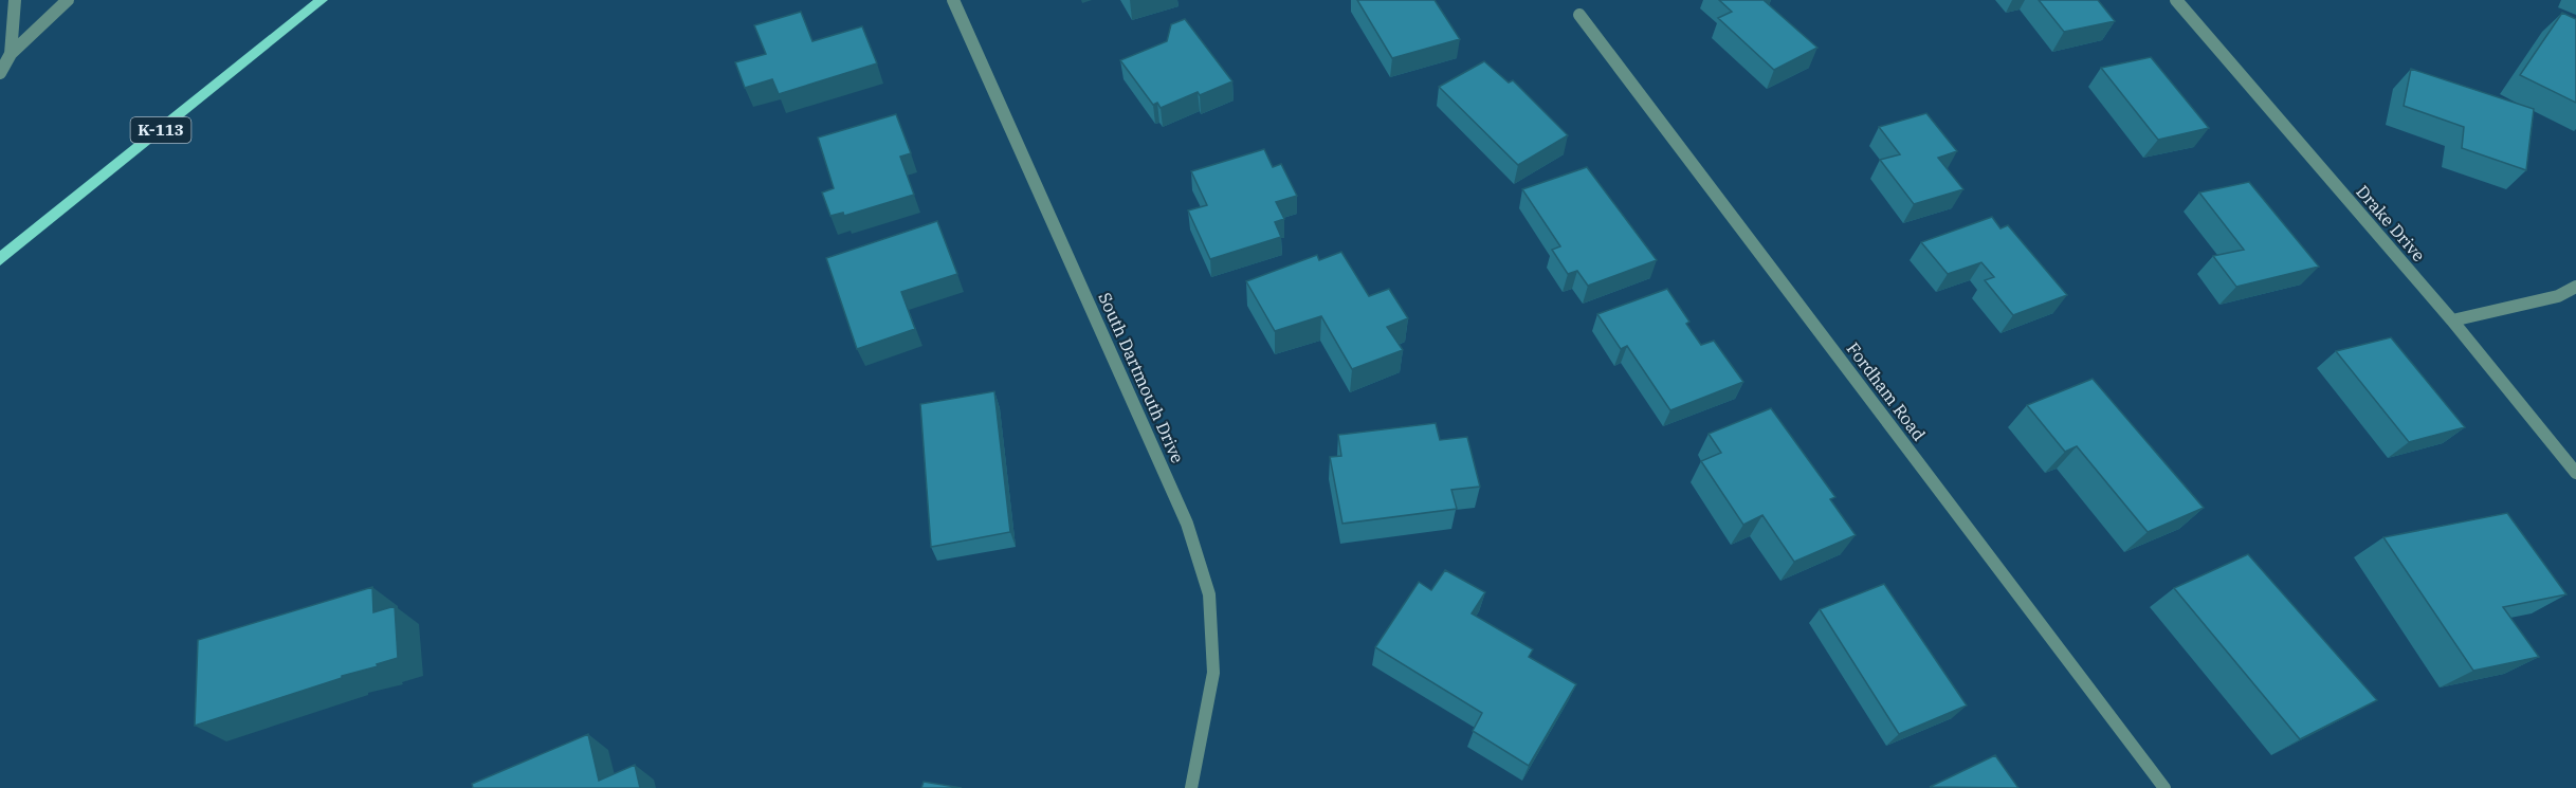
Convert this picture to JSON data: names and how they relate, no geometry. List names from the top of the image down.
{
  "streets": {
    "main road": ["K-113"],
    "street": ["Drake Drive", "South Dartmouth Drive", "Fordham Road"]
  }
}
